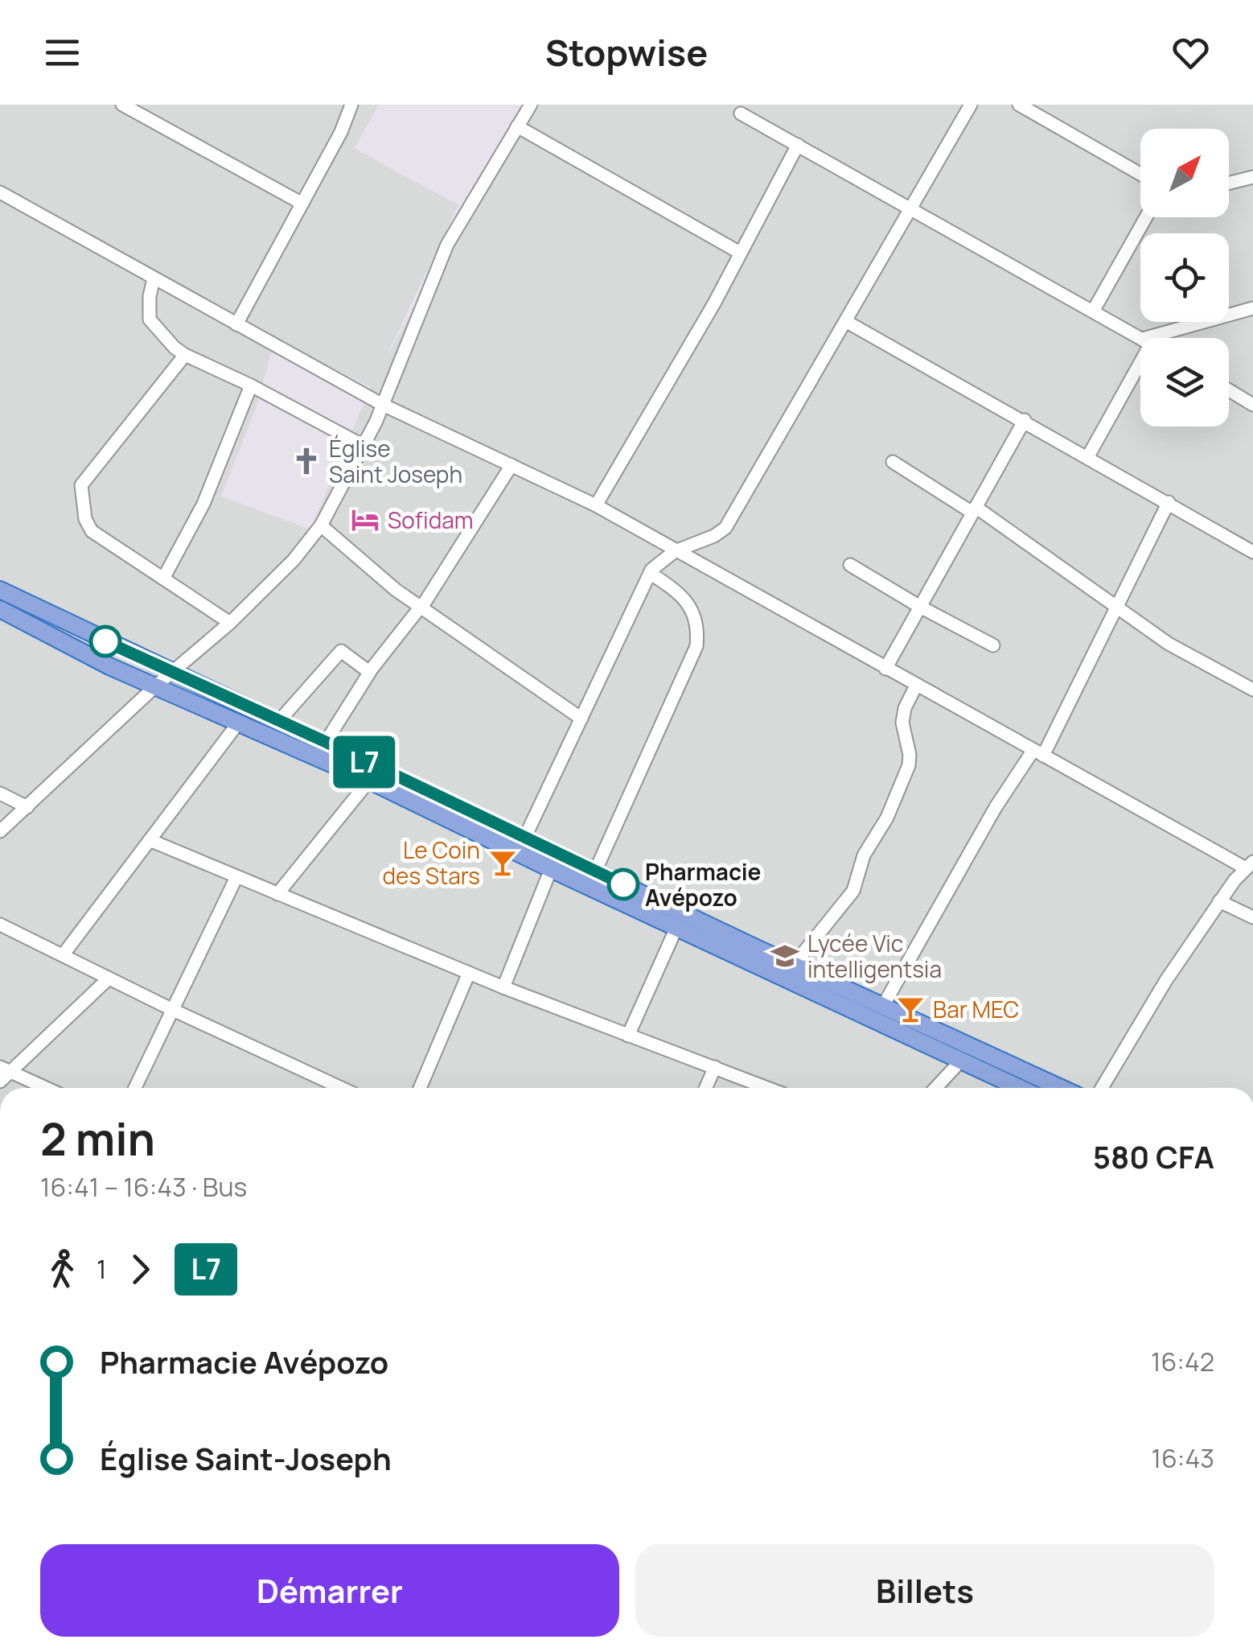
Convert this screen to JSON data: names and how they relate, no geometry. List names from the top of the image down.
{
  "places": {
    "church": ["Église Saint Joseph"],
    "hotel": ["Sofidam"],
    "bar": ["Le Coin des Stars", "Bar MEC"],
    "other": ["Pharmacie Avépozo"],
    "school or university": ["Lycée Vic intelligentsia"]
  },
  "lines": ["bus line L7"],
  "north": "top right",
  "page": {
    "header": "Stopwise",
    "on_map": "L7",
    "heading": ["2 min", "16:41 – 16:43 · Bus", "580 CFA"],
    "legs": ["1", "L7"],
    "list": [
      {
        "name": "Pharmacie Avépozo",
        "value": "16:42"
      },
      {
        "name": "Église Saint-Joseph",
        "value": "16:43"
      }
    ],
    "buttons": ["Démarrer", "Billets"]
  }
}
